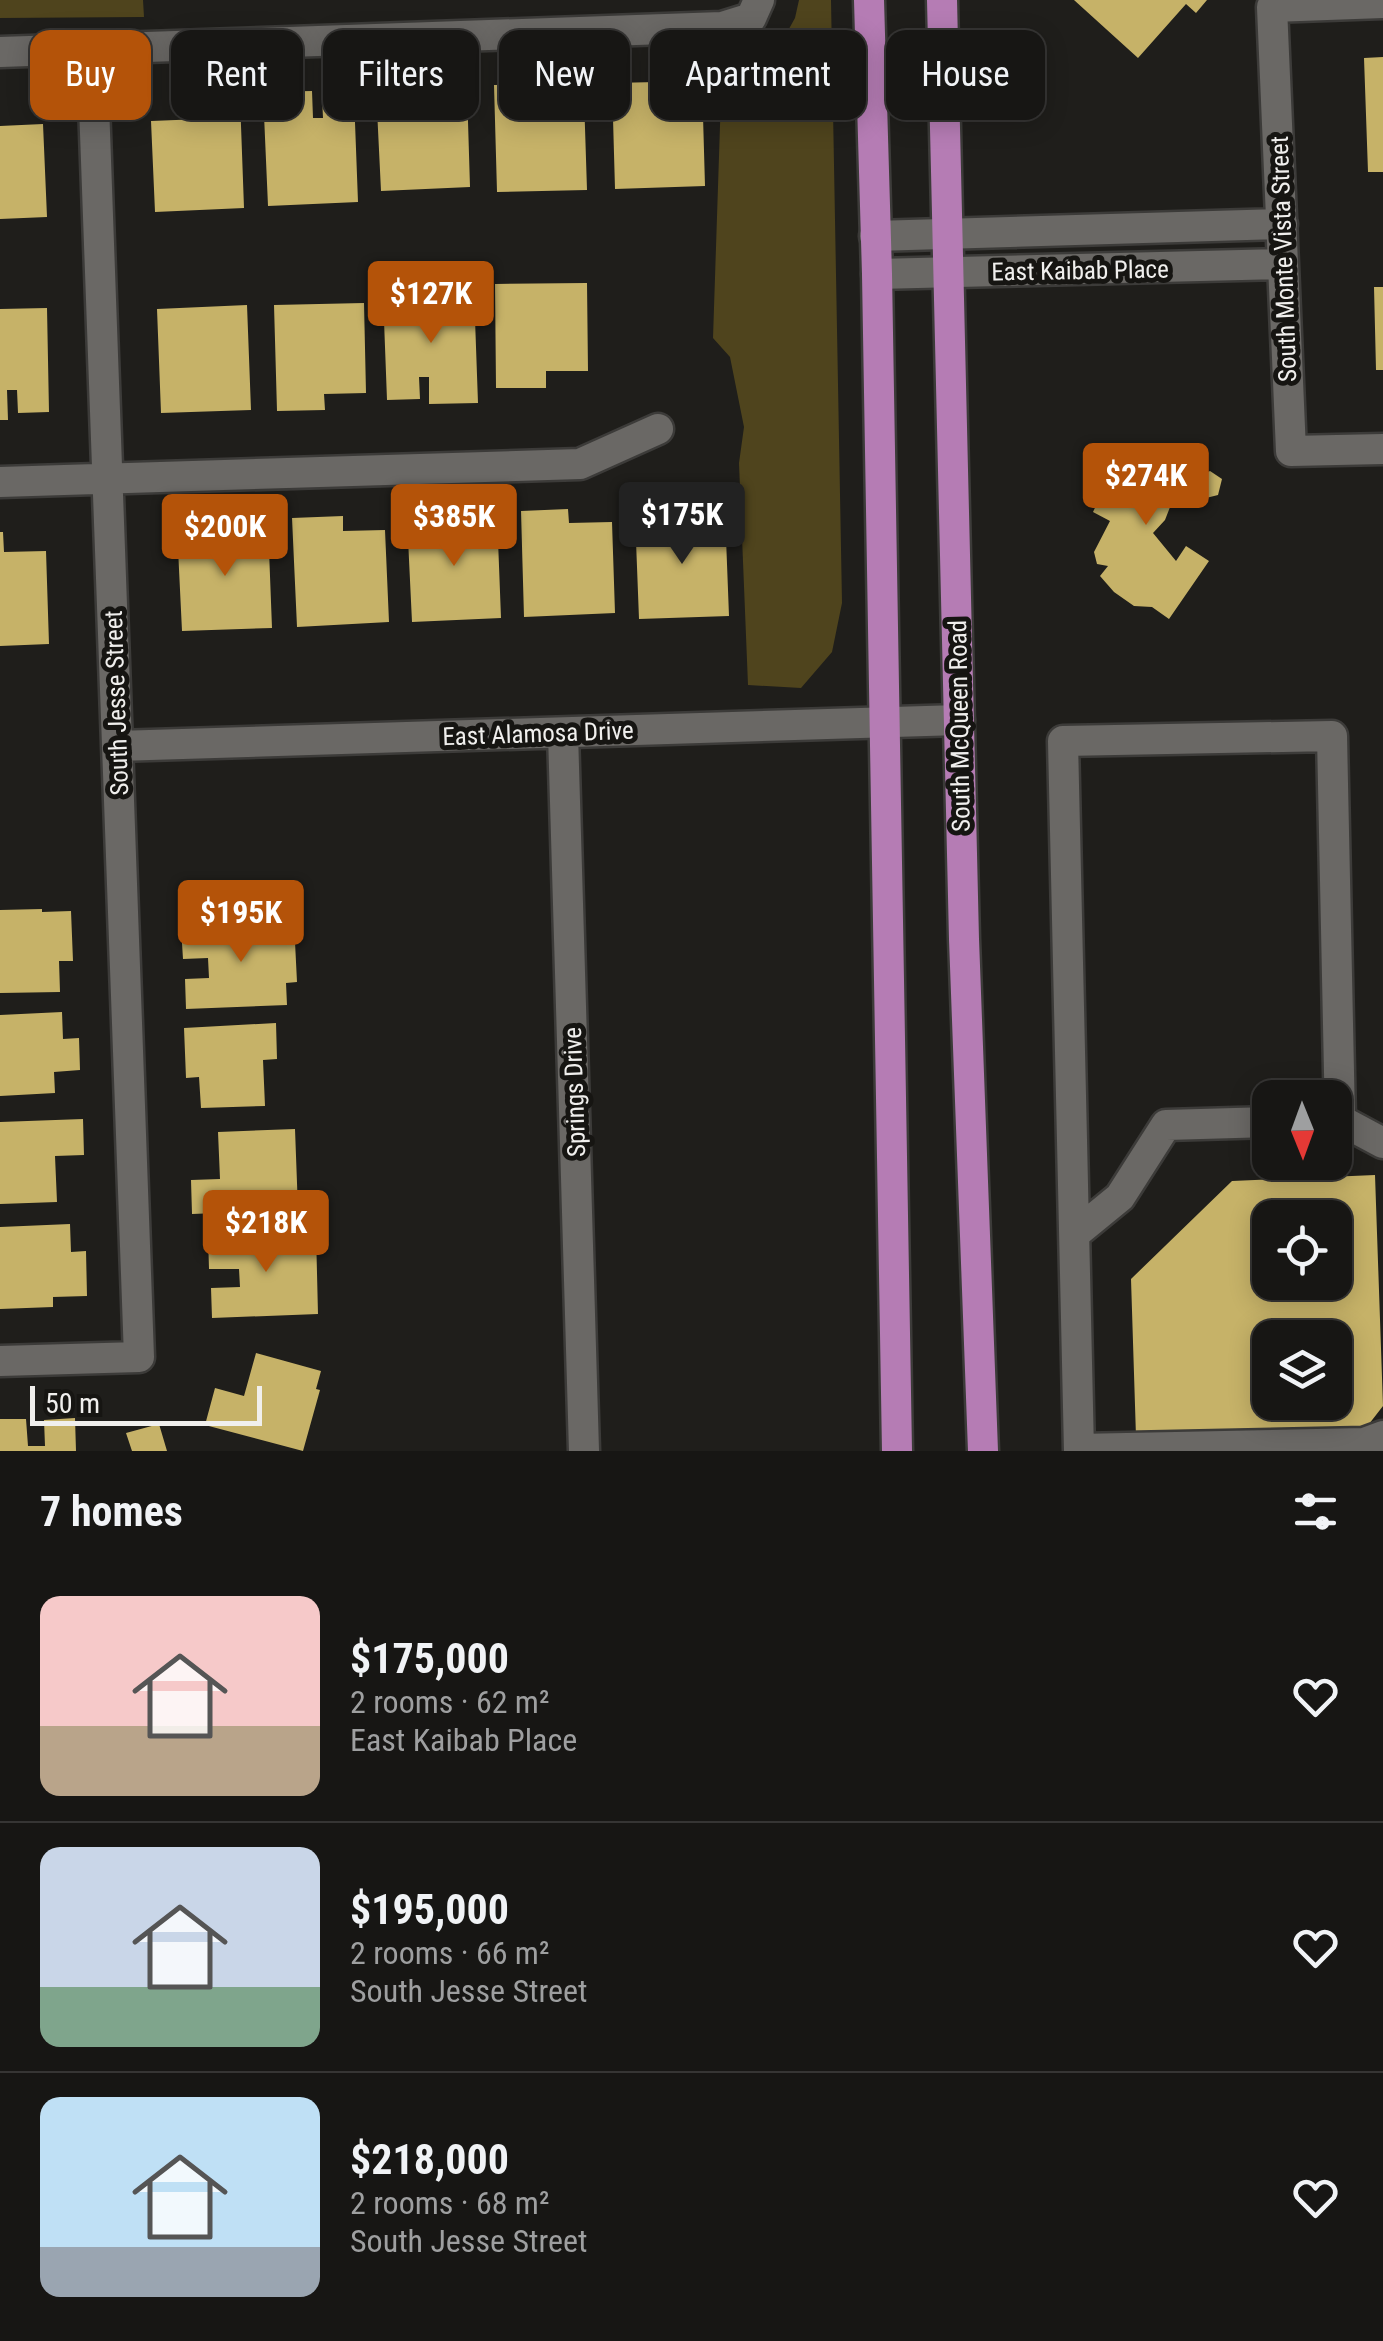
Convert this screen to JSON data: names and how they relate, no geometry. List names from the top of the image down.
{
  "streets": {
    "main road": ["South McQueen Road"],
    "street": [
      "South Monte Vista Street",
      "East Kaibab Place",
      "South Jesse Street",
      "East Alamosa Drive",
      "Springs Drive"
    ]
  },
  "crossings": [
    ["South Monte Vista Street", "East Kaibab Place"],
    ["East Kaibab Place", "South McQueen Road"],
    ["South Jesse Street", "East Alamosa Drive"],
    ["South McQueen Road", "East Alamosa Drive"],
    ["East Alamosa Drive", "Springs Drive"]
  ],
  "scale_bar": "50 m",
  "north": "bottom",
  "page": {
    "chip": [
      "Buy",
      "Rent",
      "Filters",
      "New",
      "Apartment",
      "House"
    ],
    "price": [
      "$127K",
      "$274K",
      "$175K",
      "$385K",
      "$200K",
      "$195K",
      "$218K"
    ],
    "scale": "50 m",
    "heading": "7 homes",
    "list": [
      {
        "name": "$175,000",
        "note": "2 rooms · 62 m² · East Kaibab Place"
      },
      {
        "name": "$195,000",
        "note": "2 rooms · 66 m² · South Jesse Street"
      },
      {
        "name": "$218,000",
        "note": "2 rooms · 68 m² · South Jesse Street"
      }
    ]
  }
}
